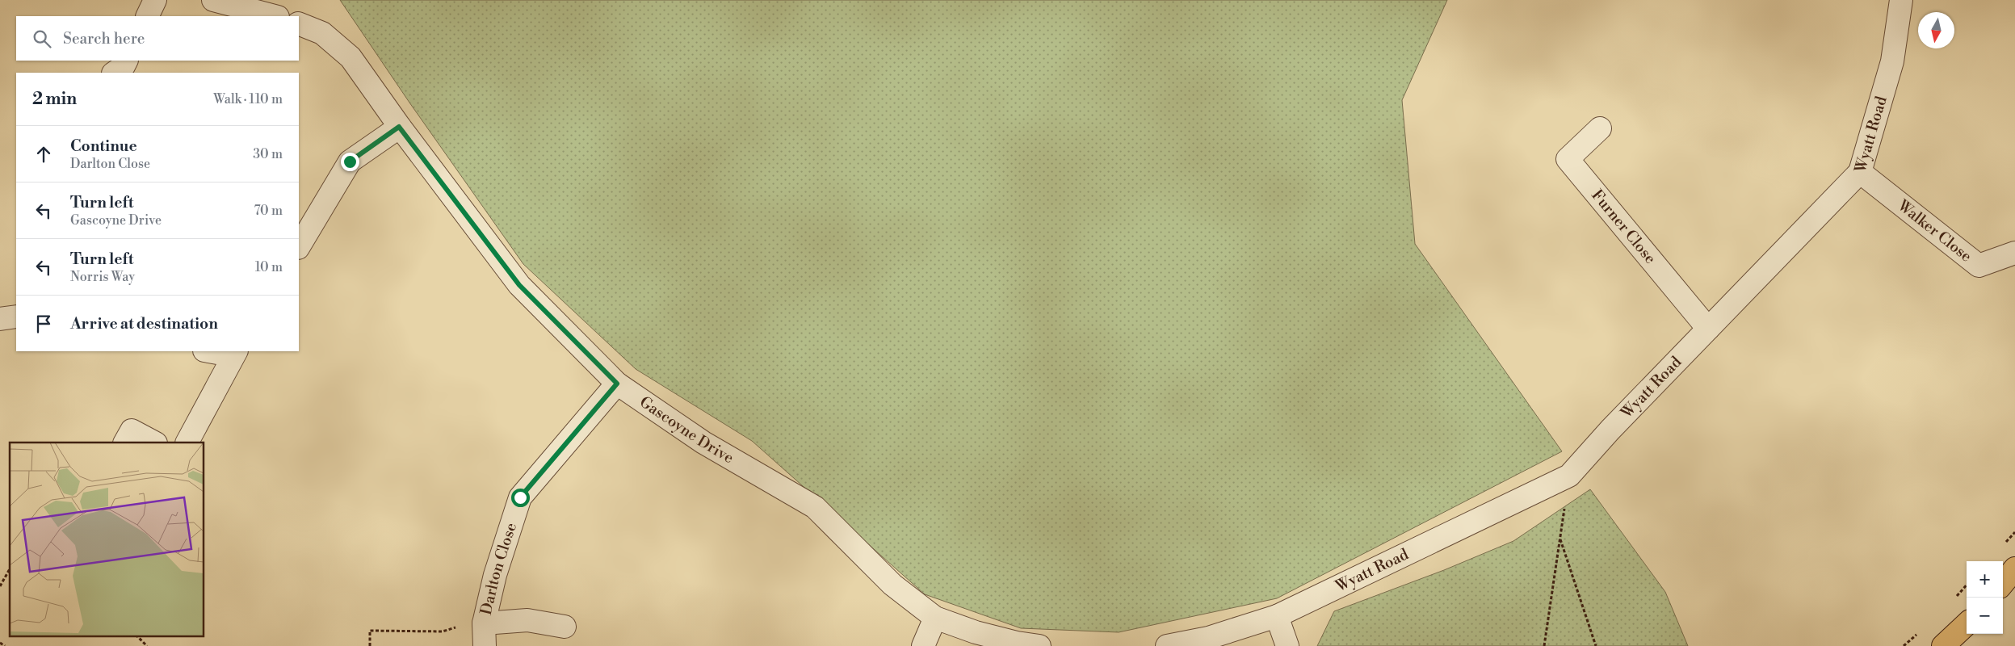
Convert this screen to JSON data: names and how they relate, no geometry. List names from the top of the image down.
{
  "streets": {
    "street": [
      "Wyatt Road",
      "Furner Close",
      "Walker Close",
      "Gascoyne Drive",
      "Darlton Close"
    ]
  },
  "crossings": [
    ["Wyatt Road", "Furner Close"],
    ["Wyatt Road", "Walker Close"],
    ["Gascoyne Drive", "Darlton Close"]
  ],
  "north": "bottom",
  "page": {
    "search": "Search here",
    "heading": ["2 min", "Walk · 110 m"],
    "list": [
      ["Continue", "Darlton Close", "30 m"],
      ["Turn left", "Gascoyne Drive", "70 m"],
      ["Turn left", "Norris Way", "10 m"],
      "Arrive at destination"
    ],
    "map_buttons": ["+", "−"]
  }
}
